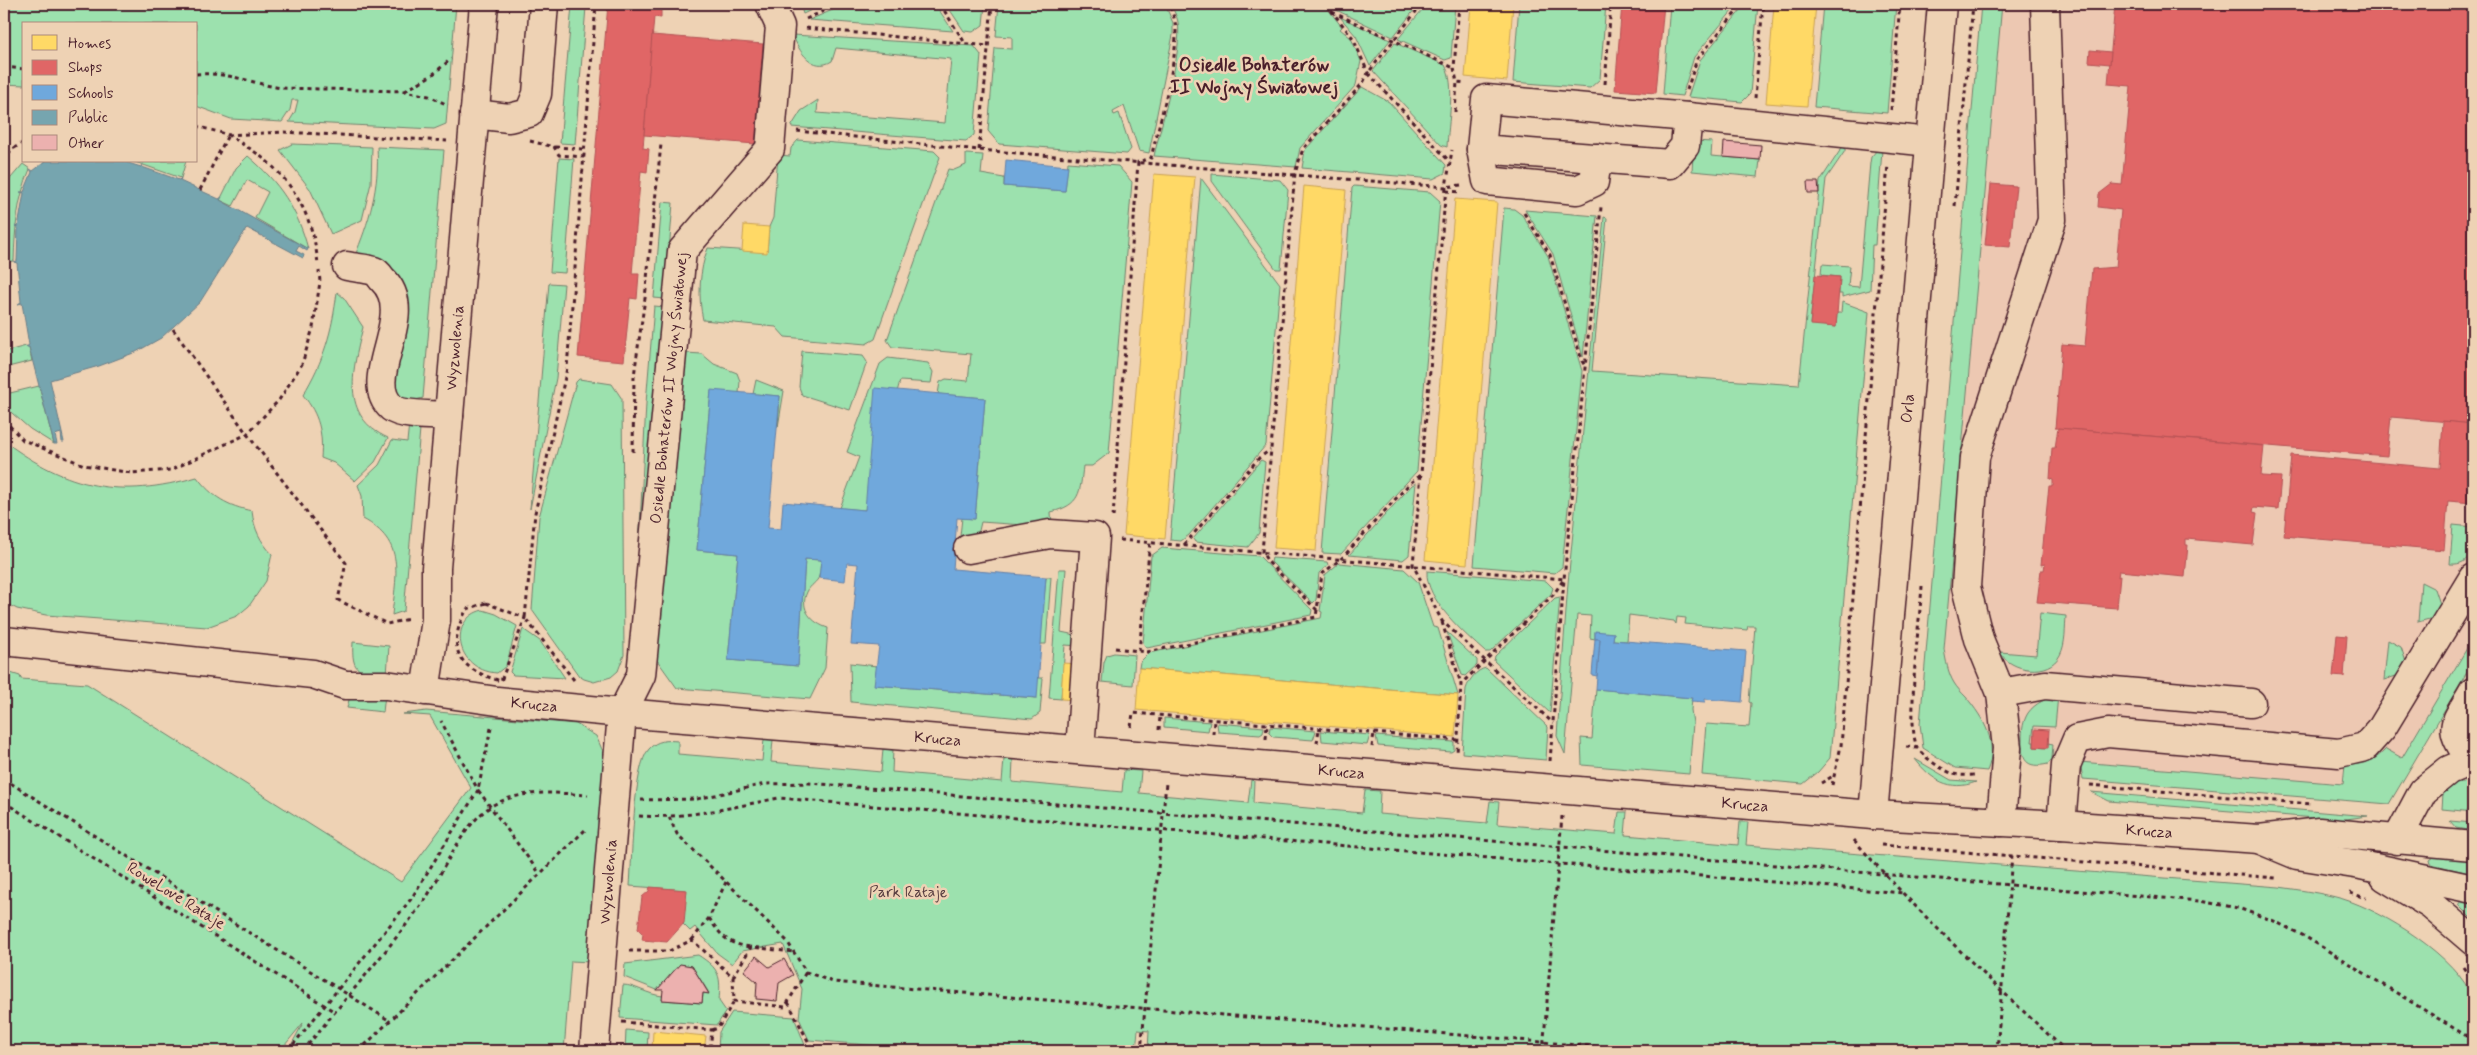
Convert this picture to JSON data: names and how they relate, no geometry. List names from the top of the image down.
{
  "streets": {
    "street": [
      "Wyzwolenia",
      "Osiedle Bohaterów II Wojny Światowej",
      "Orla",
      "Krucza"
    ],
    "path": ["RoweLove Rataje"]
  },
  "crossings": [
    ["Wyzwolenia", "Osiedle Bohaterów II Wojny Światowej"],
    ["Wyzwolenia", "Krucza"],
    ["Osiedle Bohaterów II Wojny Światowej", "Krucza"],
    ["Orla", "Krucza"]
  ],
  "districts": ["Osiedle Bohaterów II Wojny Światowej"],
  "parks": ["Park Rataje"],
  "legend": [
    "Homes",
    "Shops",
    "Schools",
    "Public",
    "Other"
  ]
}
